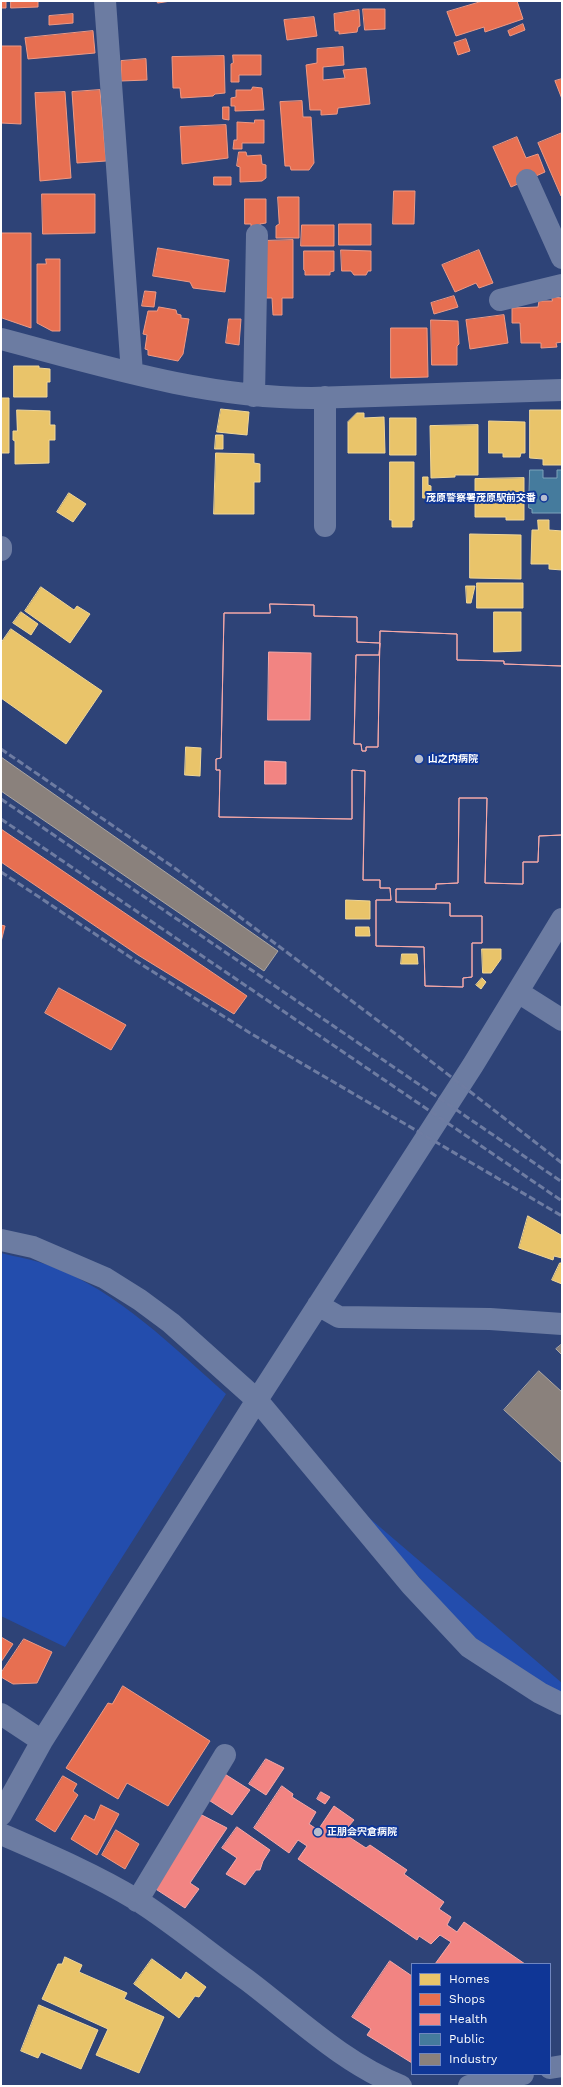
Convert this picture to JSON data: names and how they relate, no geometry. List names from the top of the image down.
{
  "places": ["茂原警察署茂原駅前交番", "山之内病院", "正朋会宍倉病院"],
  "legend": [
    "Homes",
    "Shops",
    "Health",
    "Public",
    "Industry"
  ]
}
